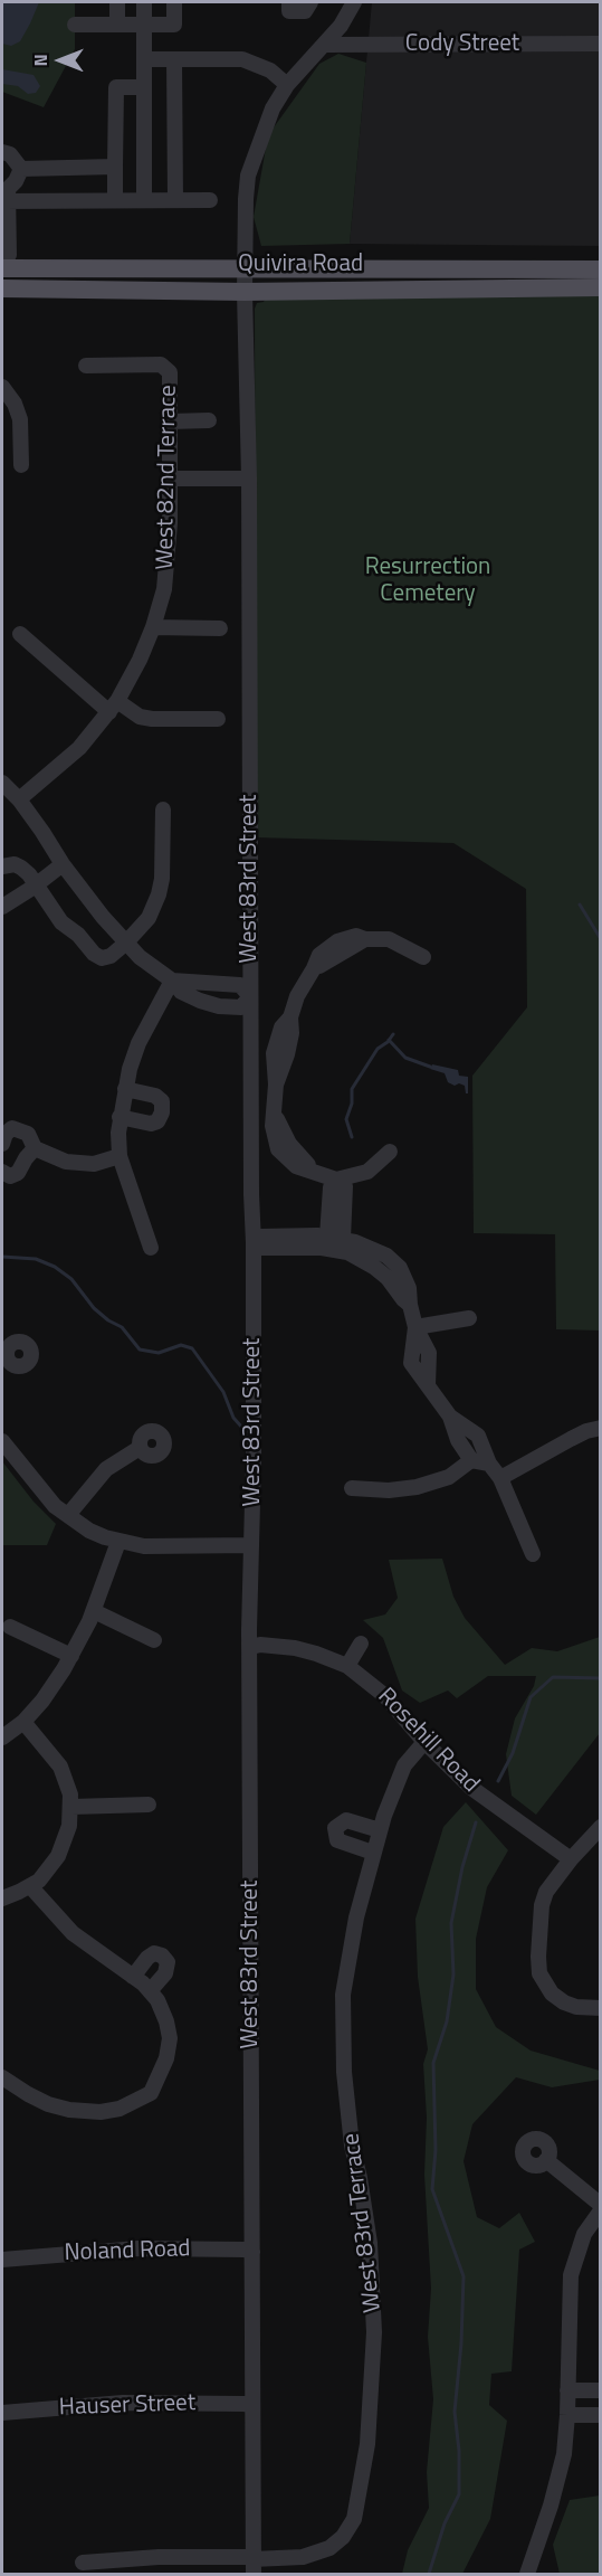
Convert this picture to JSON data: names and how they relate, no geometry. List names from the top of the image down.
{
  "streets": {
    "main road": ["Quivira Road"],
    "street": [
      "Cody Street",
      "West 82nd Terrace",
      "West 83rd Street",
      "Rosehill Road",
      "West 83rd Terrace",
      "Noland Road",
      "Hauser Street"
    ]
  },
  "crossings": [
    ["Quivira Road", "West 83rd Street"],
    ["West 83rd Street", "Rosehill Road"],
    ["West 83rd Street", "West 83rd Terrace"],
    ["West 83rd Street", "Noland Road"],
    ["West 83rd Street", "Hauser Street"],
    ["Rosehill Road", "West 83rd Terrace"]
  ],
  "parks": ["Resurrection Cemetery"],
  "north": "left"
}
